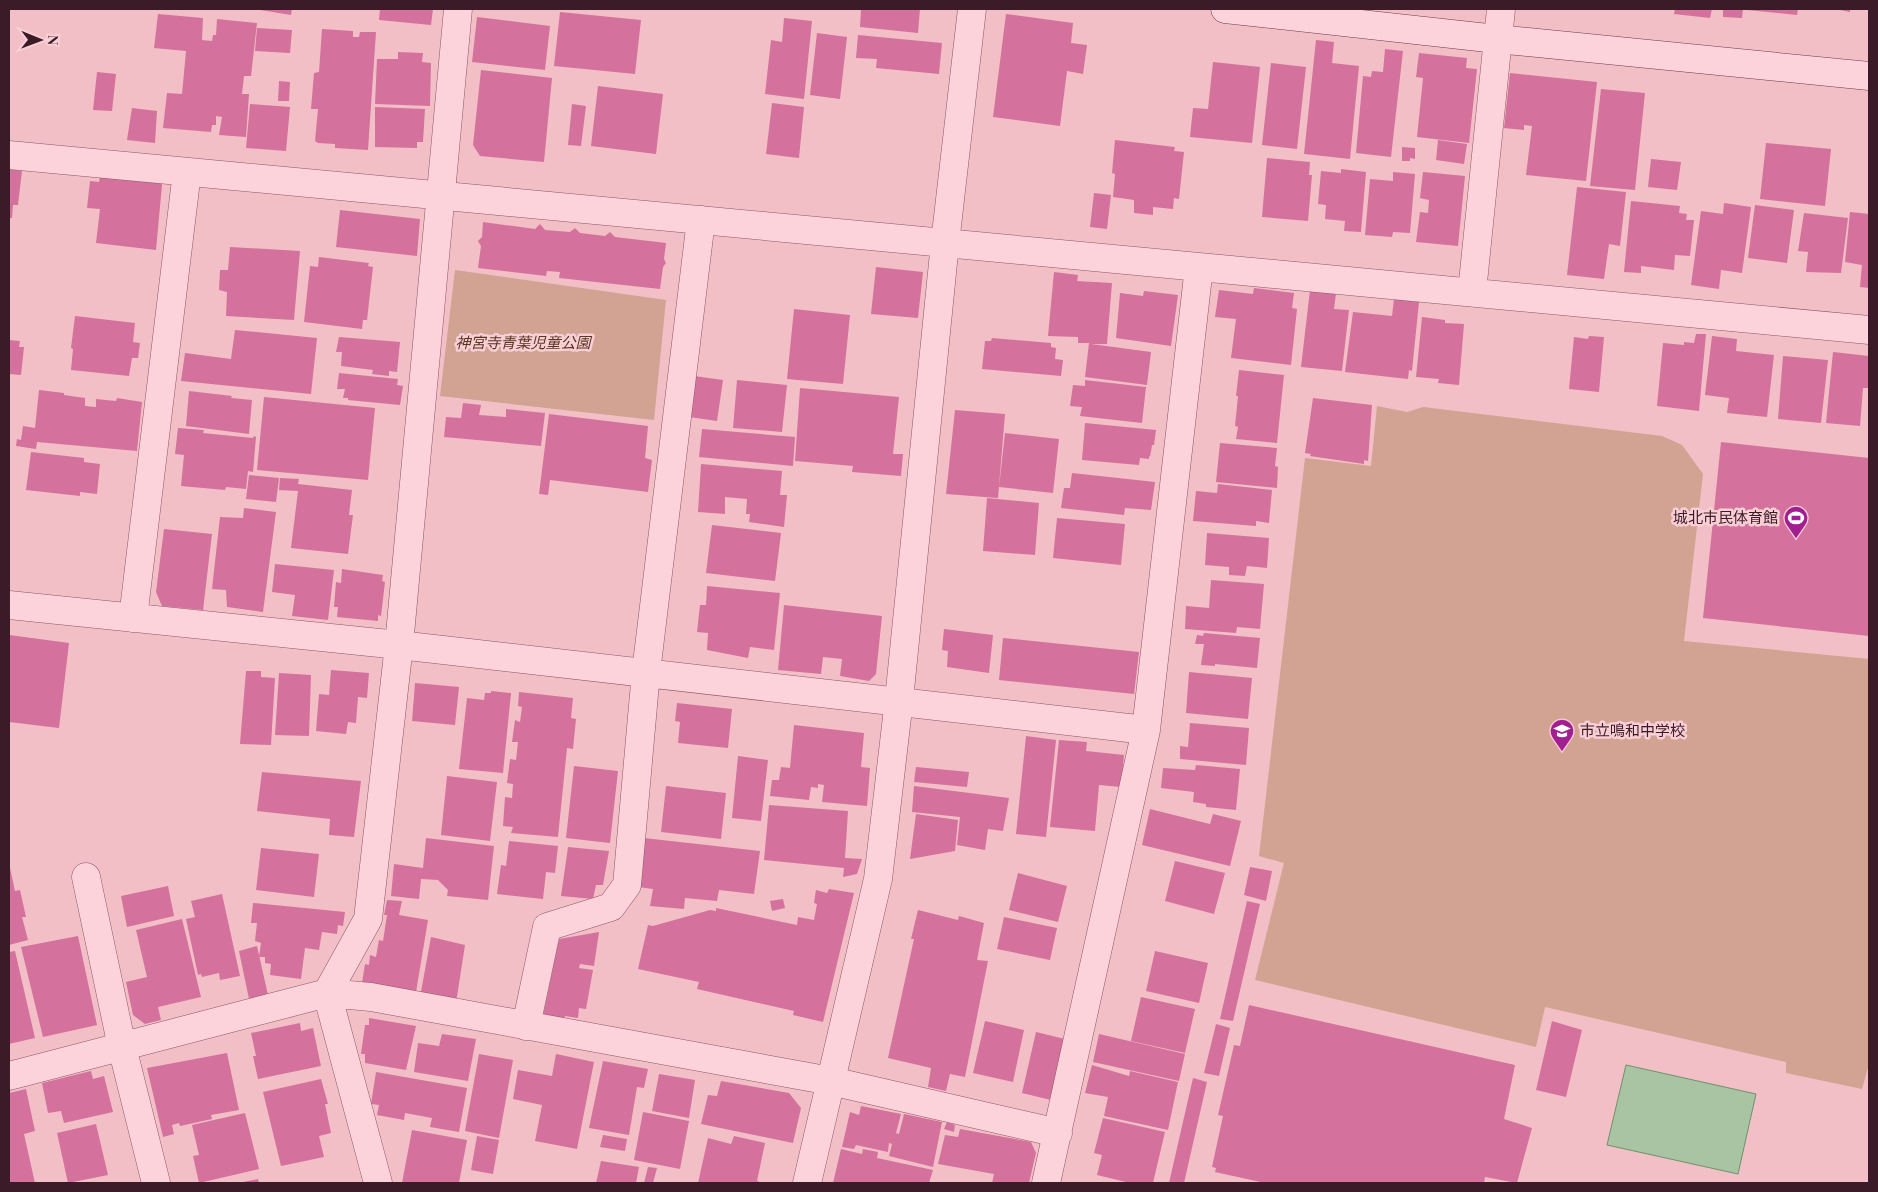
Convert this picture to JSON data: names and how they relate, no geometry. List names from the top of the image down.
{
  "parks": ["神宮寺青葉児童公園"],
  "places": {
    "sports": ["城北市民体育館"],
    "school or university": ["市立鳴和中学校"]
  },
  "north": "right"
}
